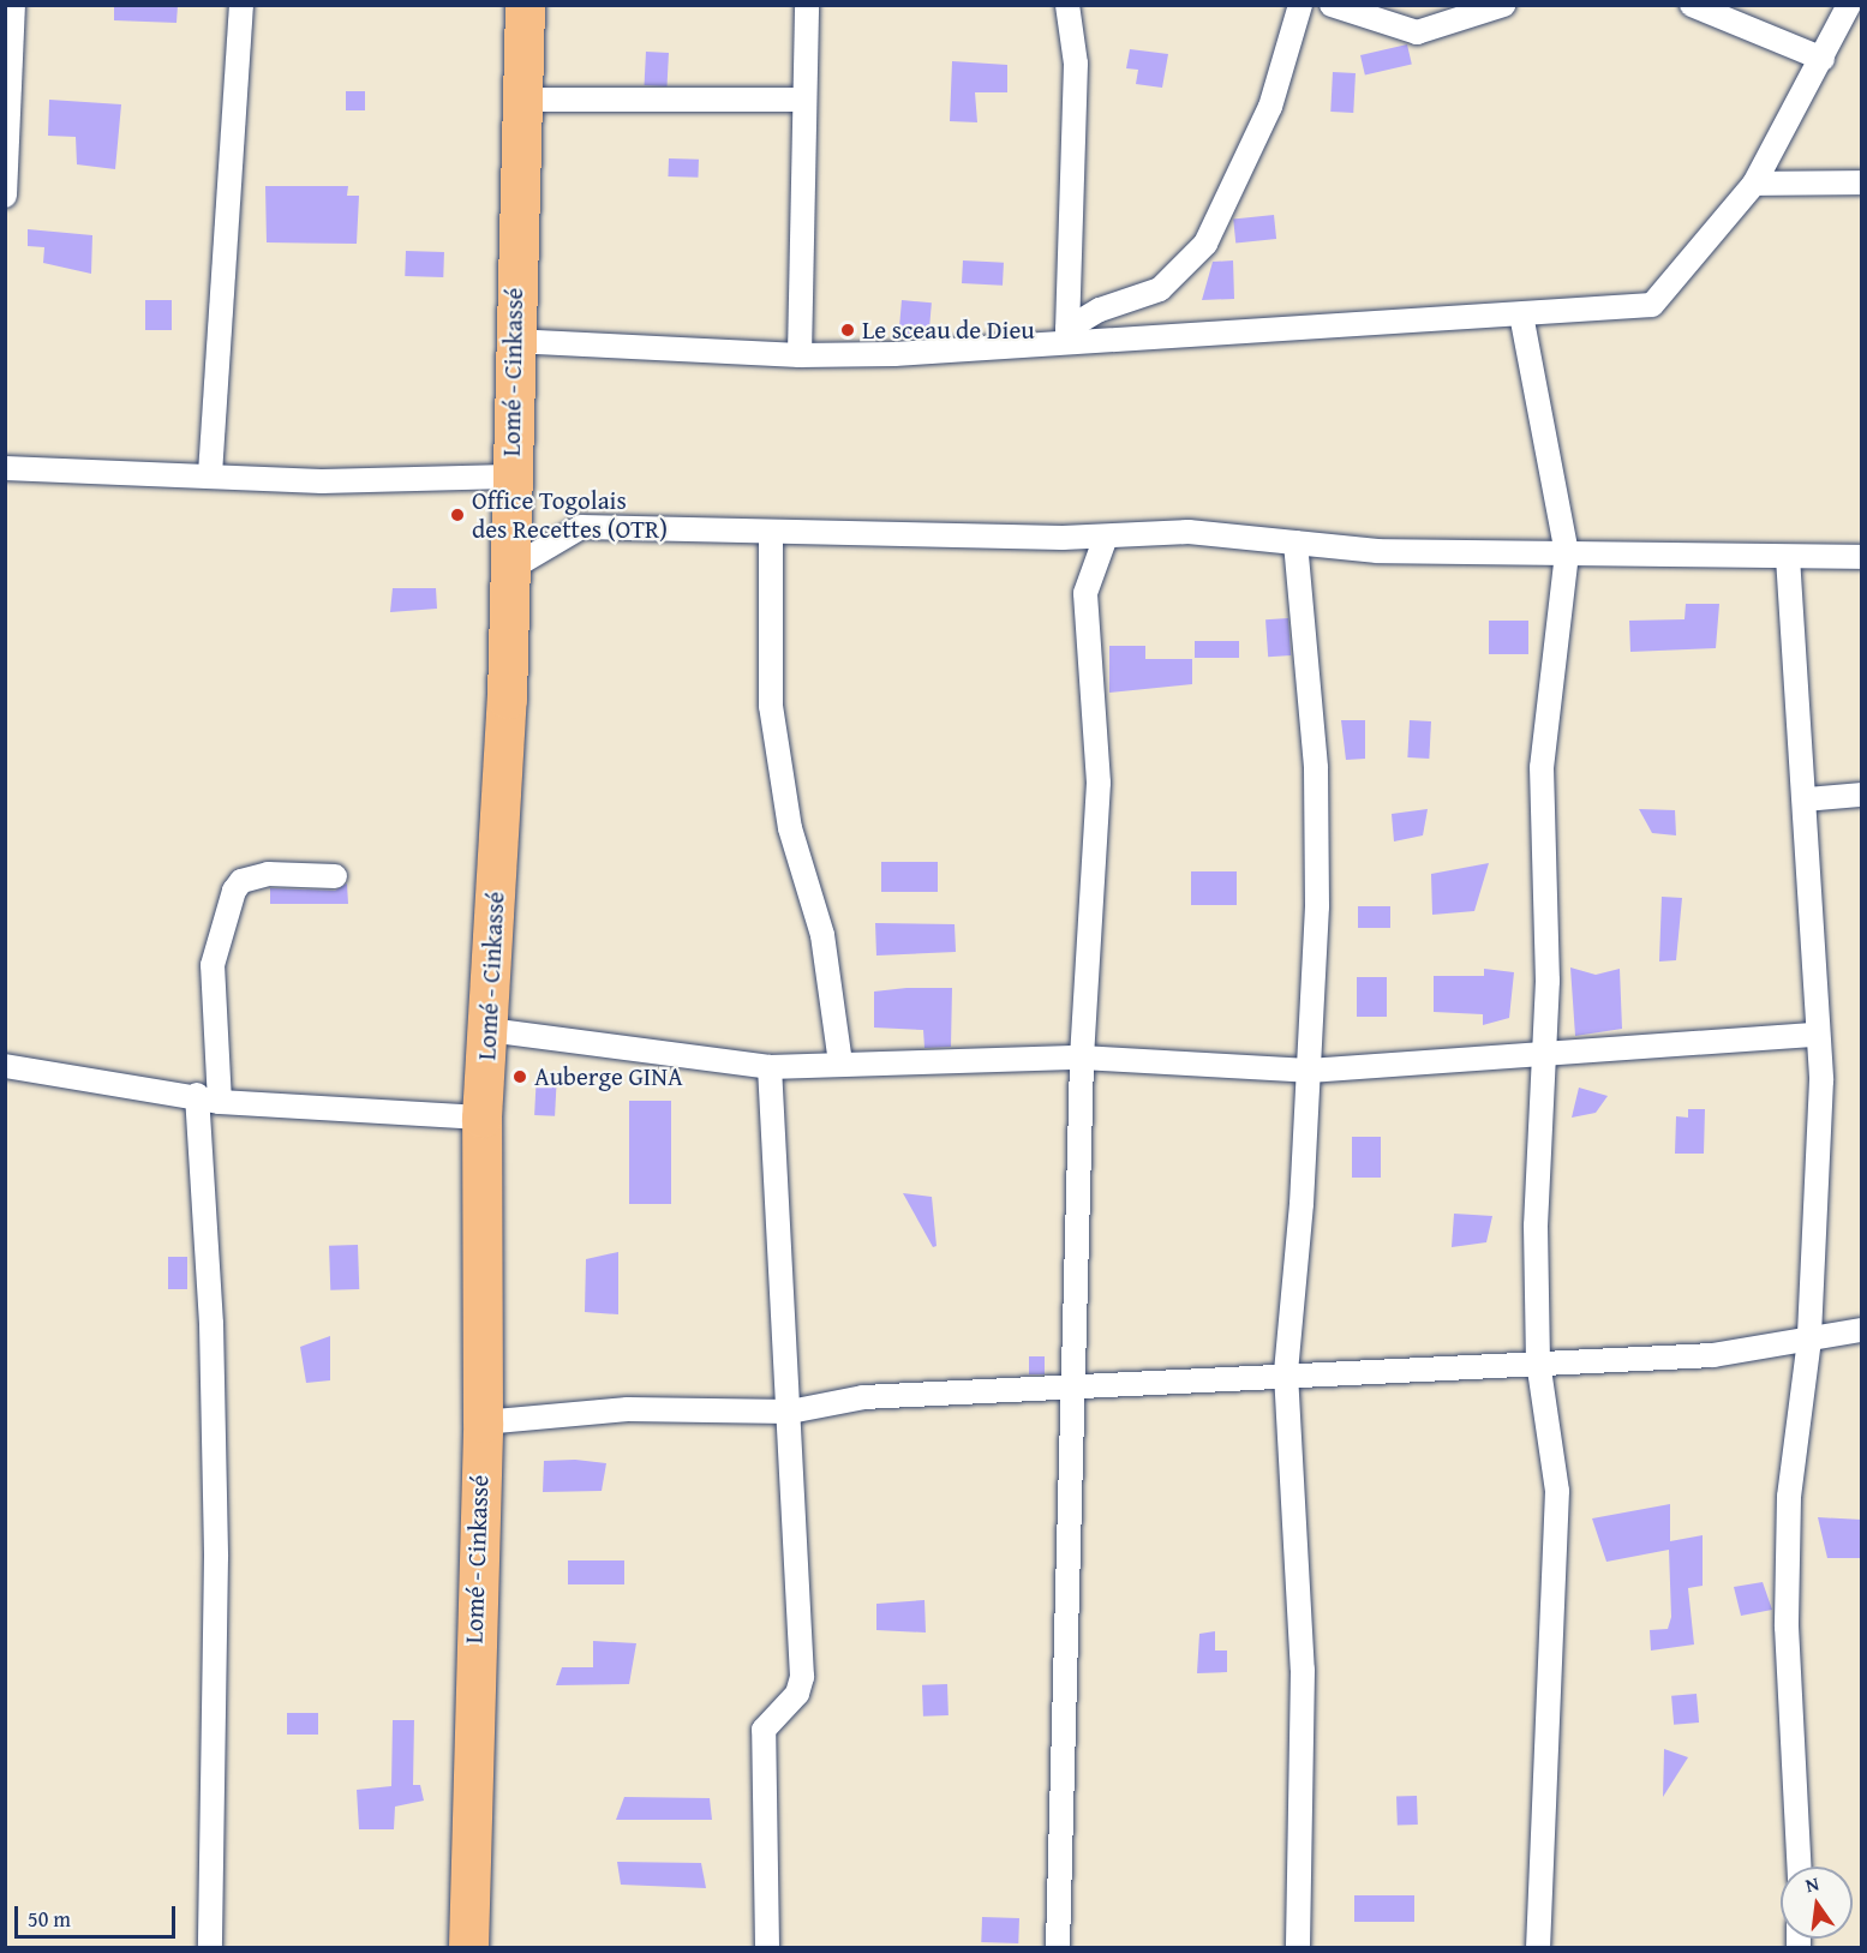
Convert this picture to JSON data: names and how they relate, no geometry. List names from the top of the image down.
{
  "streets": {
    "highway": ["Lomé - Cinkassé"]
  },
  "places": ["Le sceau de Dieu", "Office Togolais des Recettes (OTR)", "Auberge GINA"],
  "scale_bar": "50 m",
  "north": "top"
}
